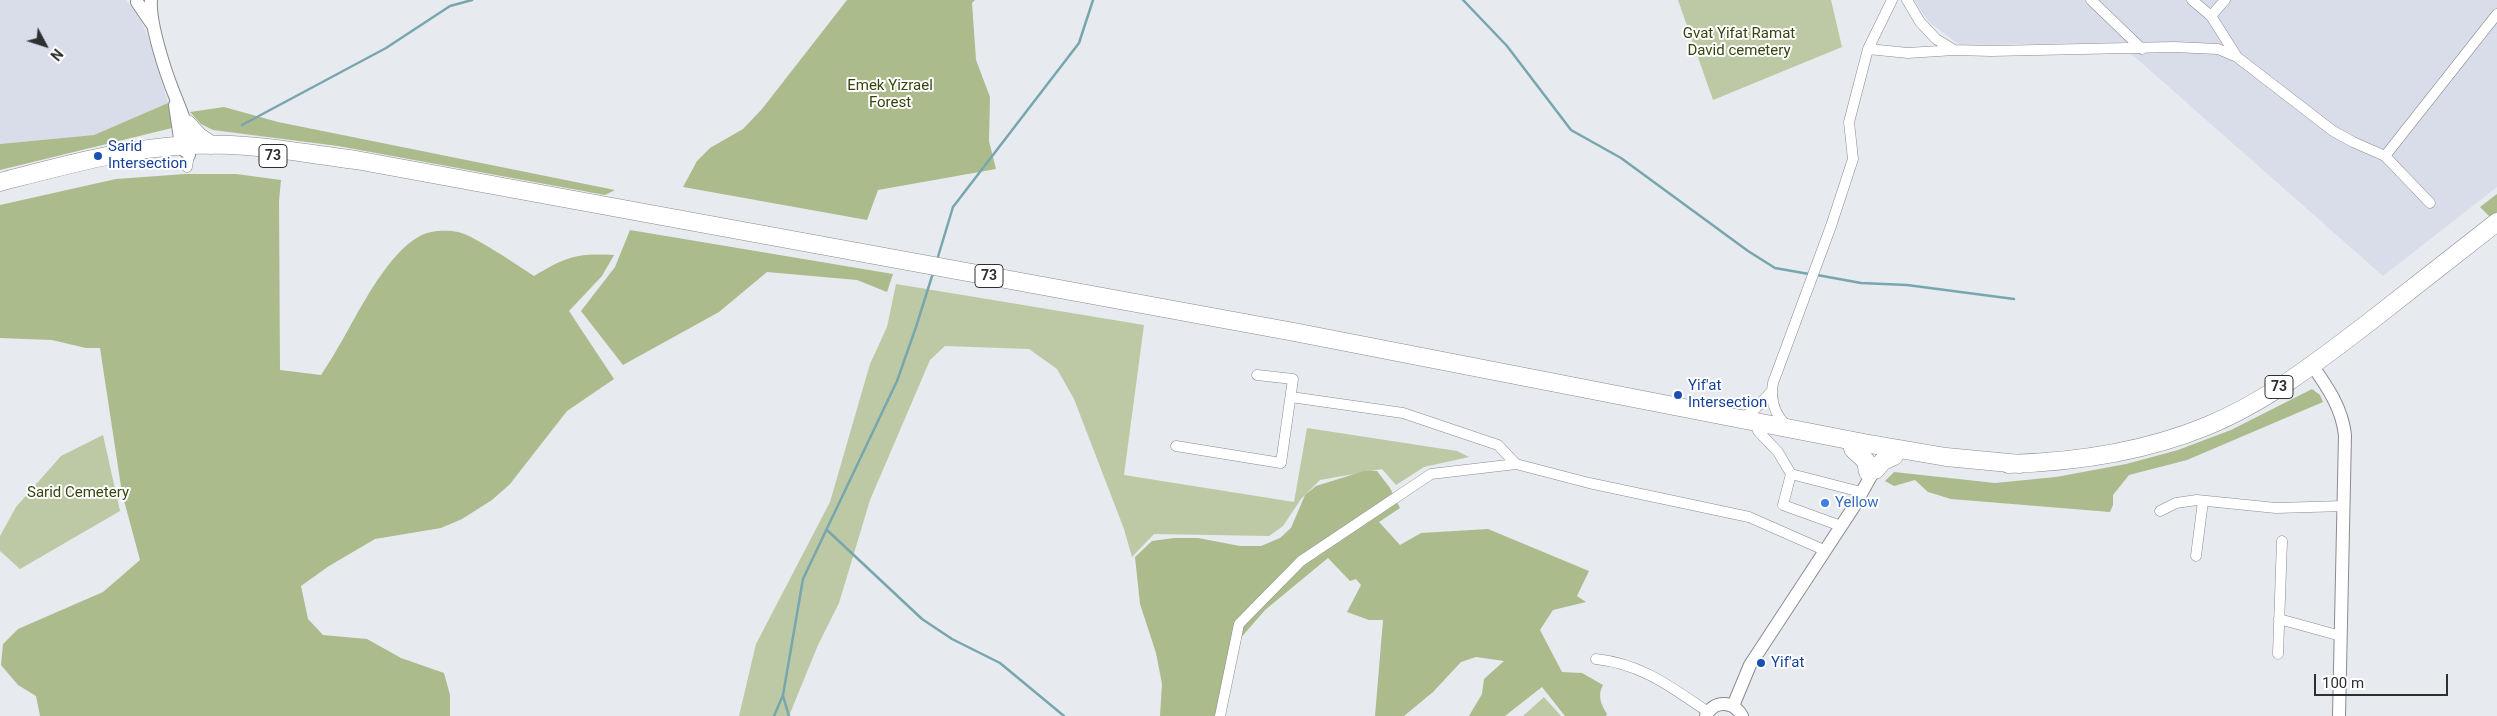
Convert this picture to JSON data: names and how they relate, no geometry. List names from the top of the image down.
{
  "streets": {
    "highway": ["73"]
  },
  "parks": ["Gvat Yifat Ramat David cemetery", "Emek Yizrael Forest", "Sarid Cemetery"],
  "places": [
    "Sarid Intersection",
    "Yif'at Intersection",
    "Yellow",
    "Yif'at"
  ],
  "scale_bar": "100 m",
  "north": "bottom right"
}
